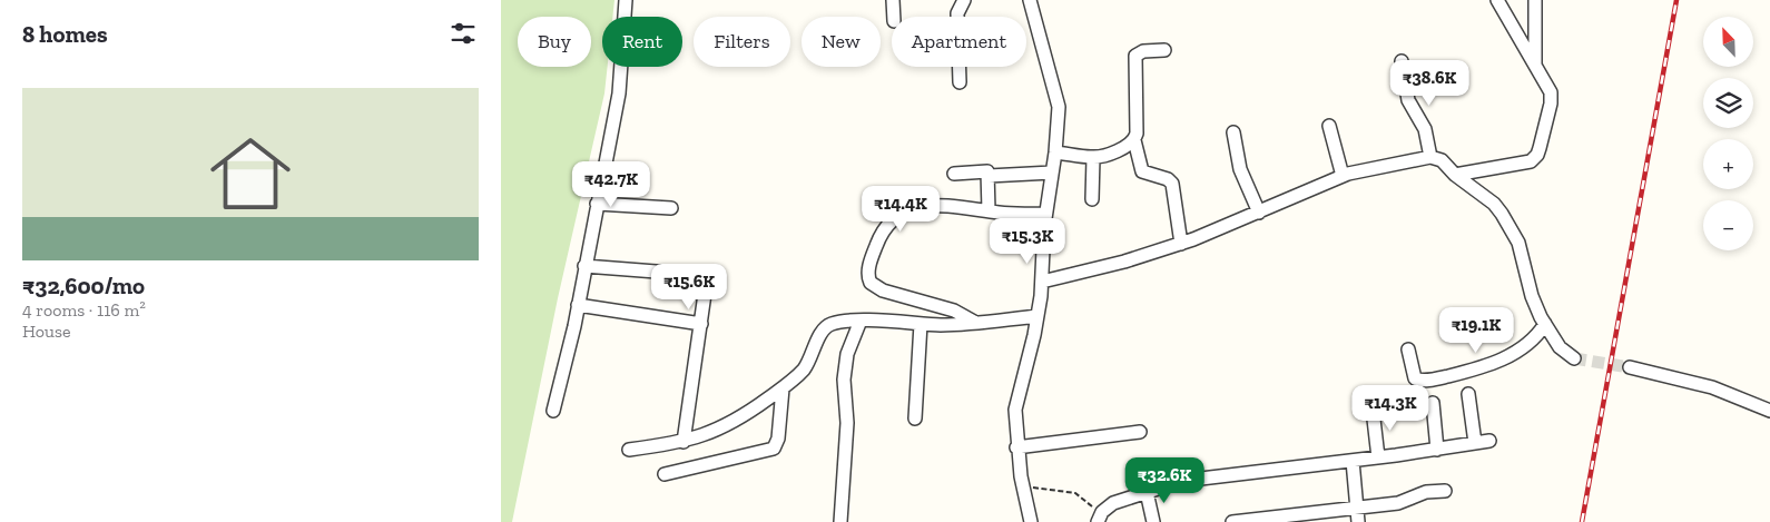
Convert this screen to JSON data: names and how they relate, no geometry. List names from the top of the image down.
{
  "north": "top left",
  "page": {
    "heading": "8 homes",
    "map_buttons": ["+", "−"],
    "chip": [
      "Buy",
      "Rent",
      "Filters",
      "New",
      "Apartment"
    ],
    "price": [
      "₹38.6K",
      "₹42.7K",
      "₹14.4K",
      "₹15.3K",
      "₹15.6K",
      "₹19.1K",
      "₹14.3K",
      "₹32.6K"
    ],
    "list": [
      {
        "name": "₹32,600/mo",
        "note": "4 rooms · 116 m² · House"
      }
    ]
  }
}
